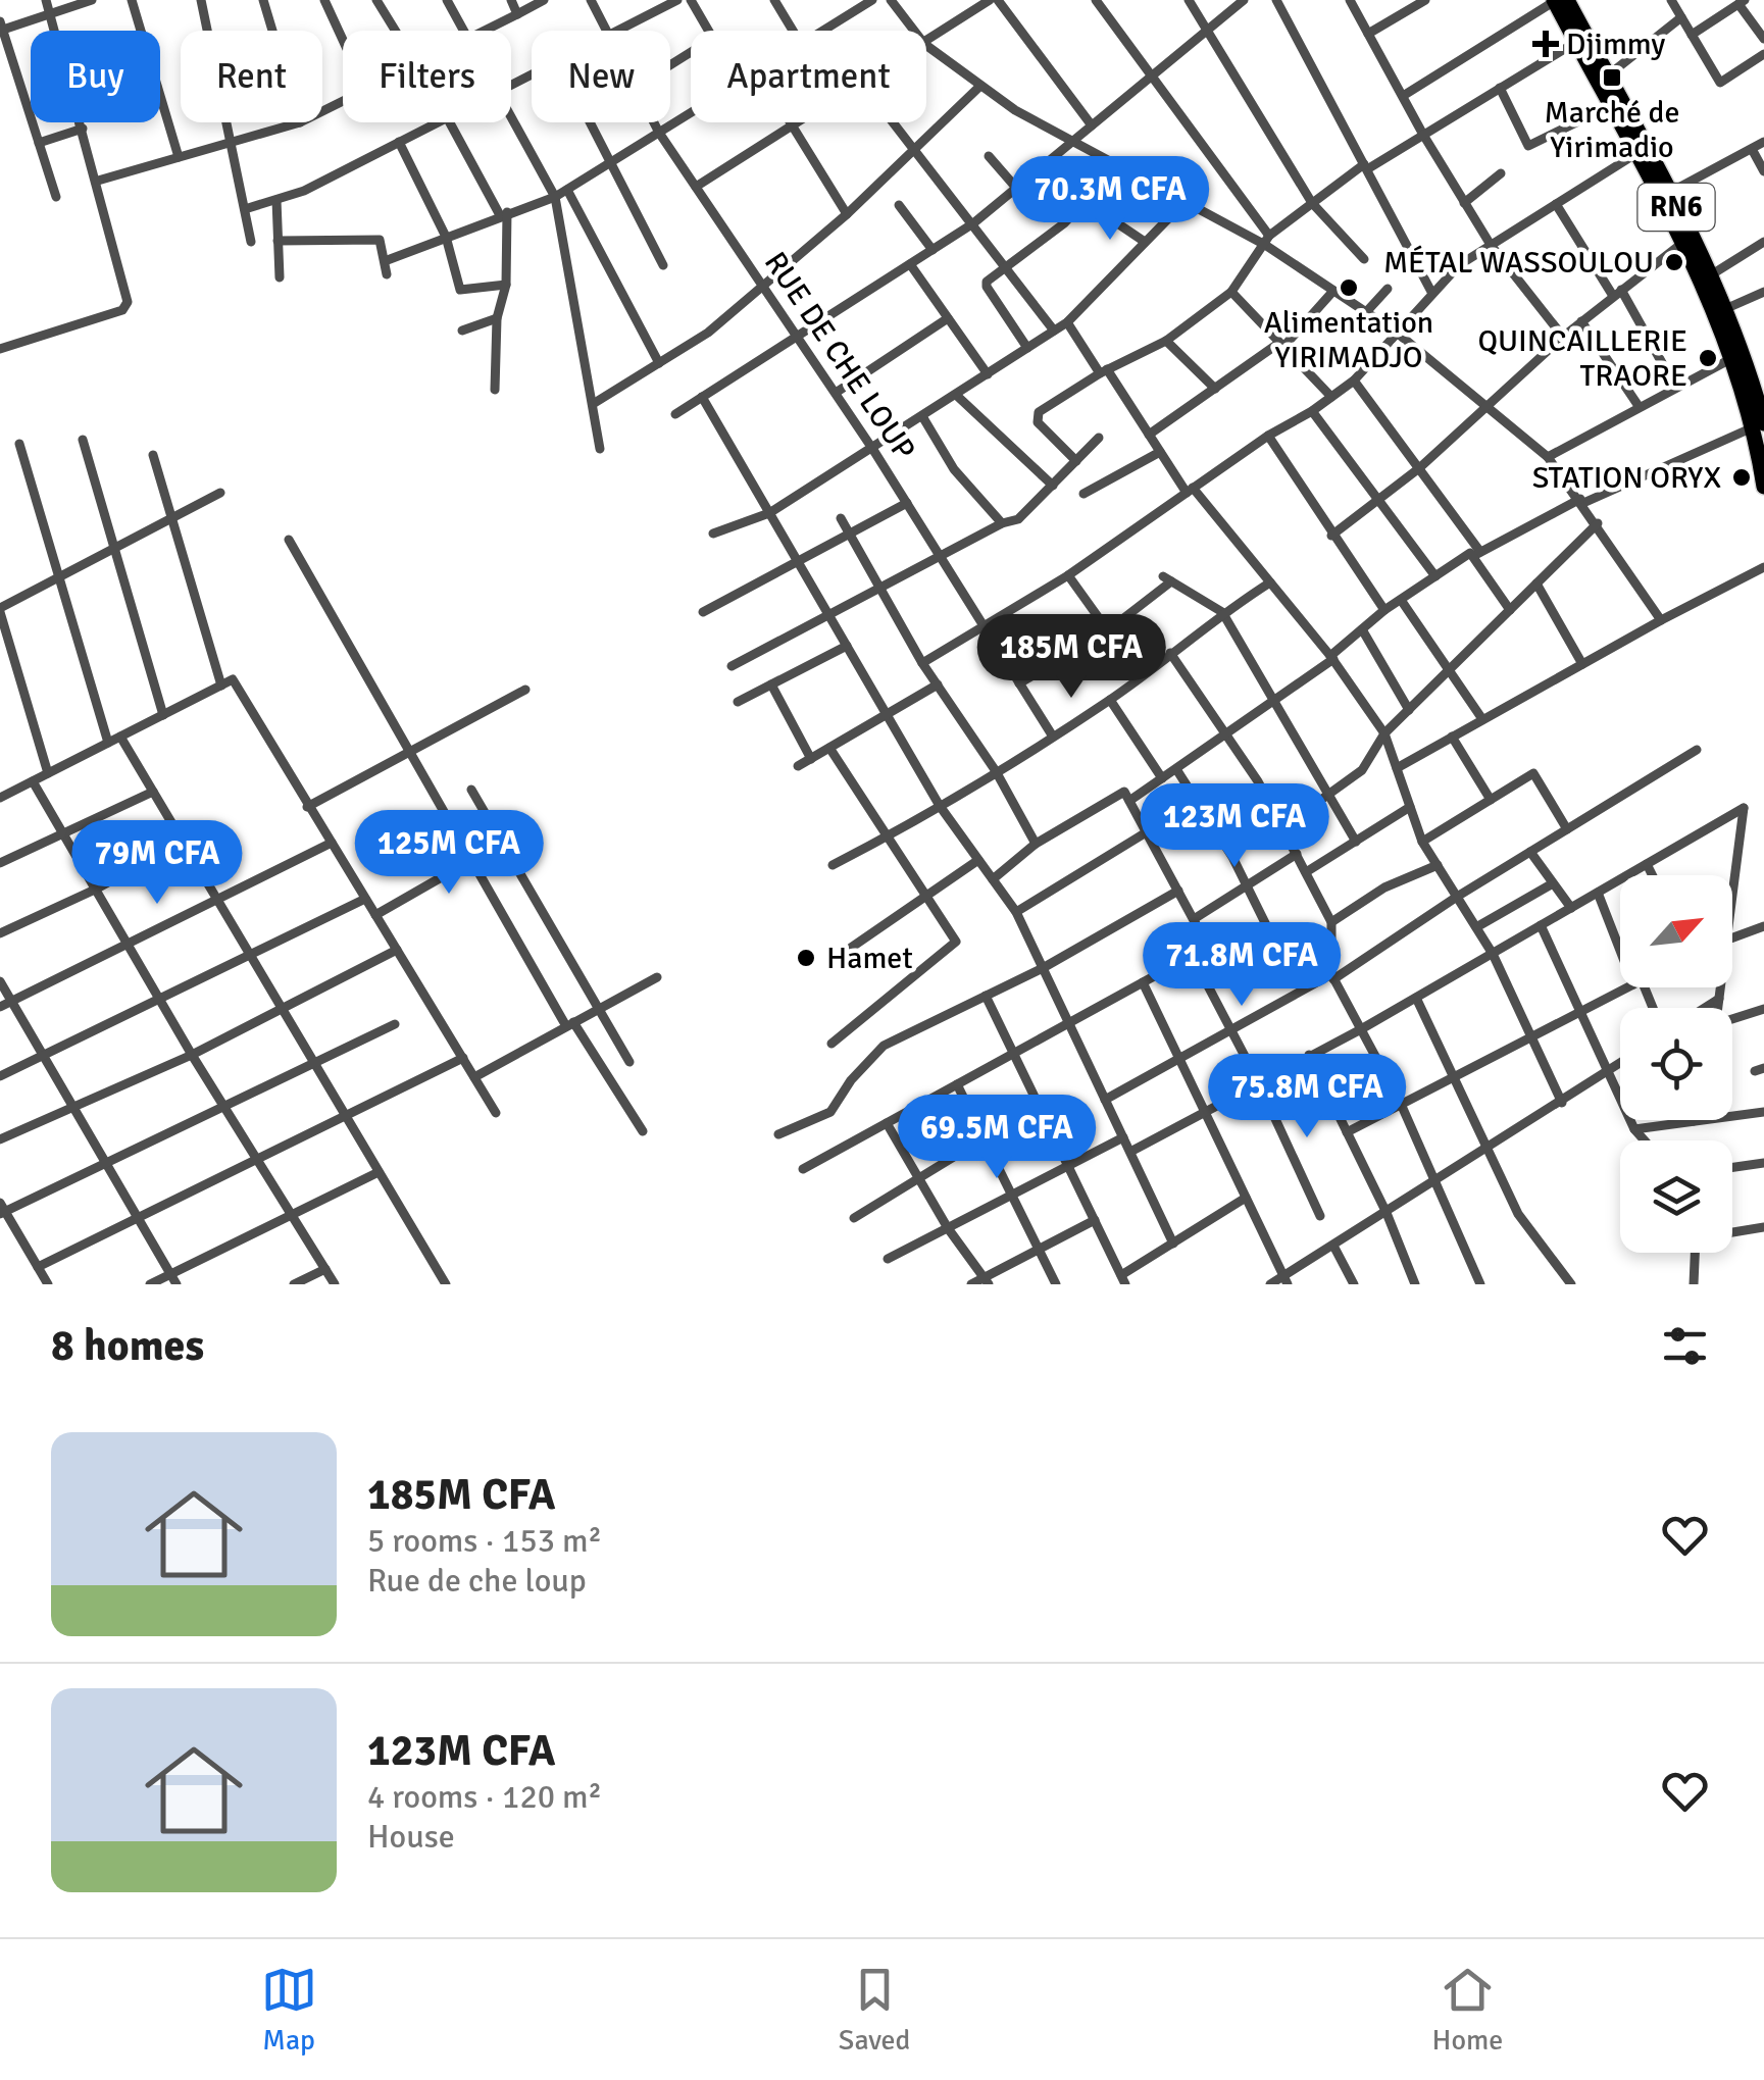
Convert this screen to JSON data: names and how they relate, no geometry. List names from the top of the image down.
{
  "streets": {
    "highway": ["RN6"],
    "street": ["RUE DE CHE LOUP"]
  },
  "places": {
    "health": ["Djimmy"],
    "transit": ["Marché de Yirimadio"],
    "other": [
      "MÉTAL WASSOULOU",
      "Alimentation YIRIMADJO",
      "QUINCAILLERIE TRAORE",
      "STATION ORYX",
      "Hamet"
    ]
  },
  "north": "top right",
  "page": {
    "chip": [
      "Buy",
      "Rent",
      "Filters",
      "New",
      "Apartment"
    ],
    "price": [
      "70.3M CFA",
      "185M CFA",
      "123M CFA",
      "125M CFA",
      "79M CFA",
      "71.8M CFA",
      "75.8M CFA",
      "69.5M CFA"
    ],
    "heading": "8 homes",
    "list": [
      {
        "name": "185M CFA",
        "note": "5 rooms · 153 m² · Rue de che loup"
      },
      {
        "name": "123M CFA",
        "note": "4 rooms · 120 m² · House"
      }
    ],
    "tabs": ["Map", "Saved", "Home"]
  }
}
